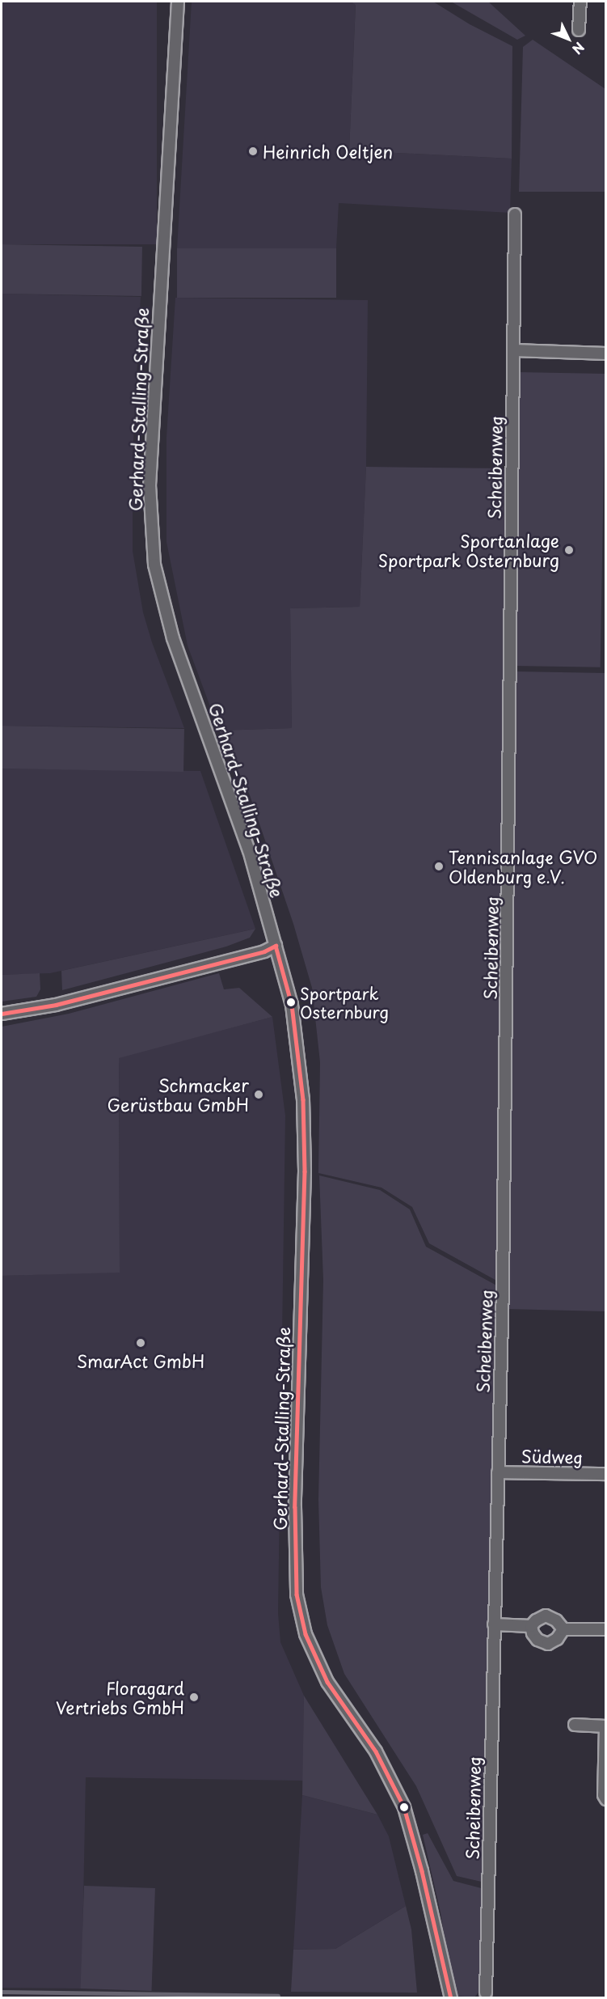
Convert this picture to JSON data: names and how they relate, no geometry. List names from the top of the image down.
{
  "streets": {
    "street": ["Gerhard-Stalling-Straße", "Scheibenweg", "Südweg"]
  },
  "crossings": [
    ["Scheibenweg", "Südweg"]
  ],
  "places": [
    "Heinrich Oeltjen",
    "Sportanlage Sportpark Osternburg",
    "Tennisanlage GVO Oldenburg e.V.",
    "Sportpark Osternburg",
    "Schmacker Gerüstbau GmbH",
    "SmarAct GmbH",
    "Floragard Vertriebs GmbH"
  ],
  "north": "bottom right"
}
